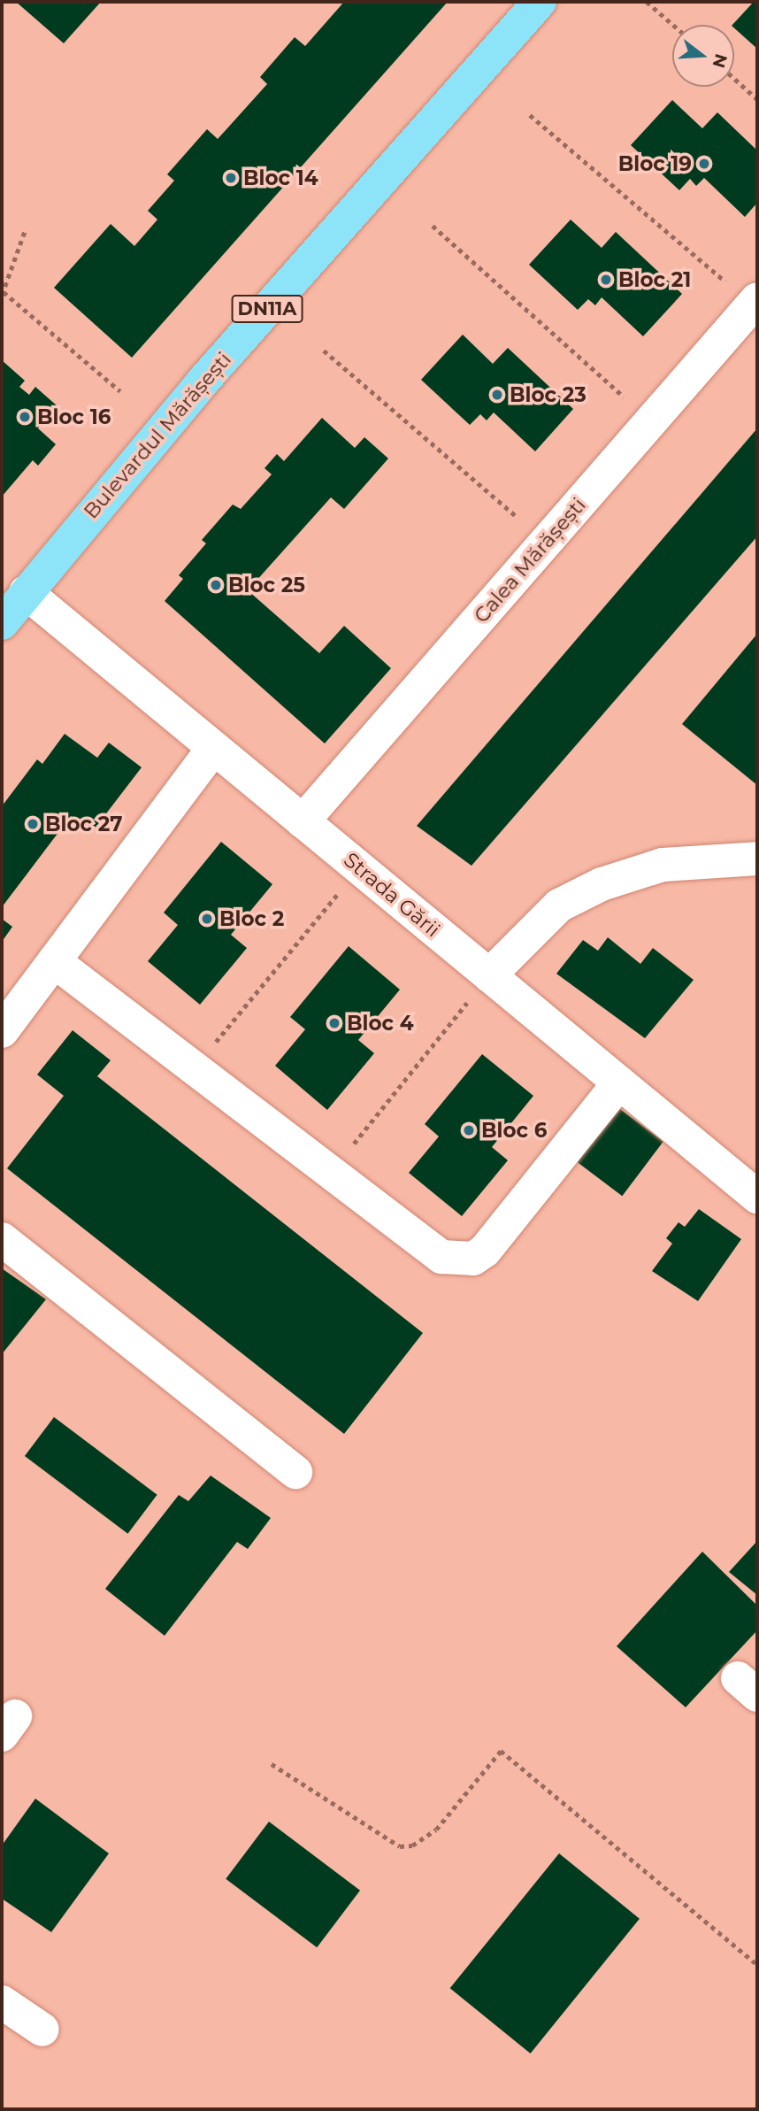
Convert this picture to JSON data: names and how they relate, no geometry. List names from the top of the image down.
{
  "streets": {
    "main road": ["DN11A", "Bulevardul Mărășești"],
    "street": ["Calea Mărășești", "Strada Gării"]
  },
  "crossings": [
    ["Bulevardul Mărășești", "Strada Gării"],
    ["Calea Mărășești", "Strada Gării"]
  ],
  "places": [
    "Bloc 19",
    "Bloc 14",
    "Bloc 21",
    "Bloc 23",
    "Bloc 16",
    "Bloc 25",
    "Bloc 27",
    "Bloc 2",
    "Bloc 4",
    "Bloc 6"
  ],
  "north": "right"
}
